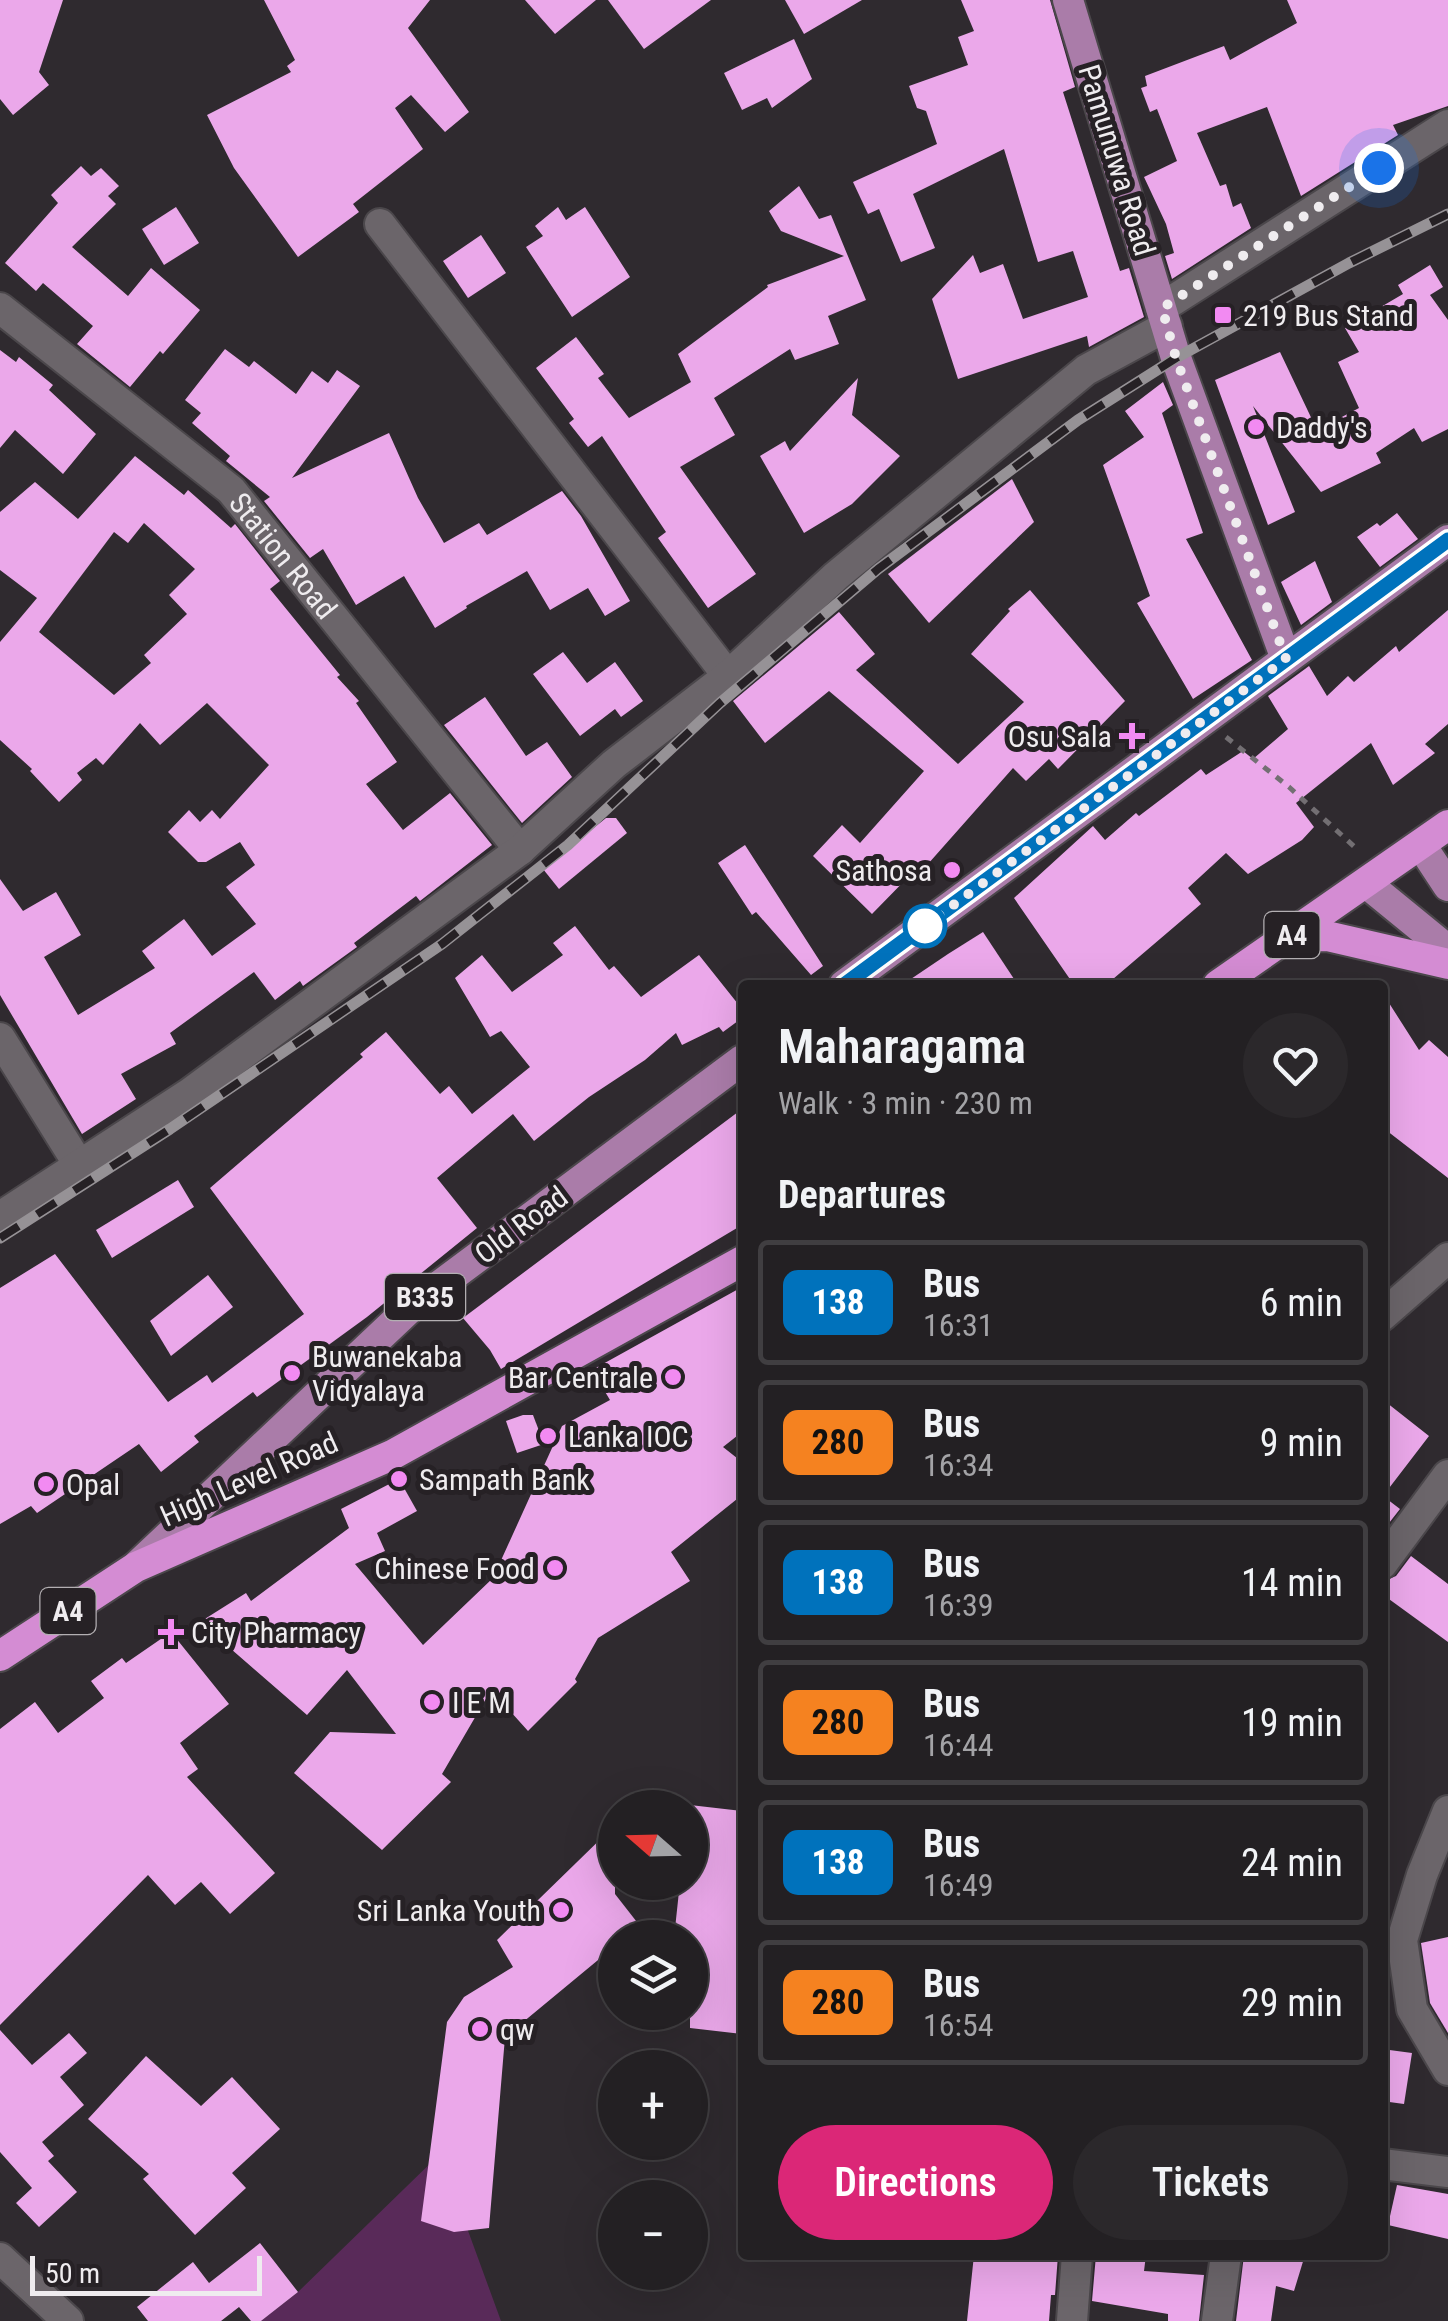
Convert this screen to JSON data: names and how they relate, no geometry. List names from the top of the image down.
{
  "streets": {
    "highway": ["A4", "High Level Road"],
    "main road": ["Pamunuwa Road", "Old Road", "B335"],
    "street": ["Station Road"]
  },
  "crossings": [
    ["Old Road", "High Level Road"]
  ],
  "places": {
    "transit": ["219 Bus Stand"],
    "other": [
      "Daddy's",
      "Sathosa",
      "Buwanekaba Vidyalaya",
      "Bar Centrale",
      "Lanka IOC",
      "Sampath Bank",
      "Opal",
      "Chinese Food",
      "I E M",
      "Sri Lanka Youth",
      "qw"
    ],
    "health": ["Osu Sala", "City Pharmacy"]
  },
  "lines": ["bus line 138"],
  "scale_bar": "50 m",
  "north": "left",
  "page": {
    "heading": [
      ["Maharagama", "Walk · 3 min · 230 m"],
      "Departures"
    ],
    "list": [
      {
        "mark": "138",
        "name": "Bus",
        "note": "16:31",
        "value": "6 min"
      },
      {
        "mark": "280",
        "name": "Bus",
        "note": "16:34",
        "value": "9 min"
      },
      {
        "mark": "138",
        "name": "Bus",
        "note": "16:39",
        "value": "14 min"
      },
      {
        "mark": "280",
        "name": "Bus",
        "note": "16:44",
        "value": "19 min"
      },
      {
        "mark": "138",
        "name": "Bus",
        "note": "16:49",
        "value": "24 min"
      },
      {
        "mark": "280",
        "name": "Bus",
        "note": "16:54",
        "value": "29 min"
      }
    ],
    "map_buttons": ["+", "−"],
    "buttons": ["Directions", "Tickets"],
    "scale": "50 m"
  }
}
